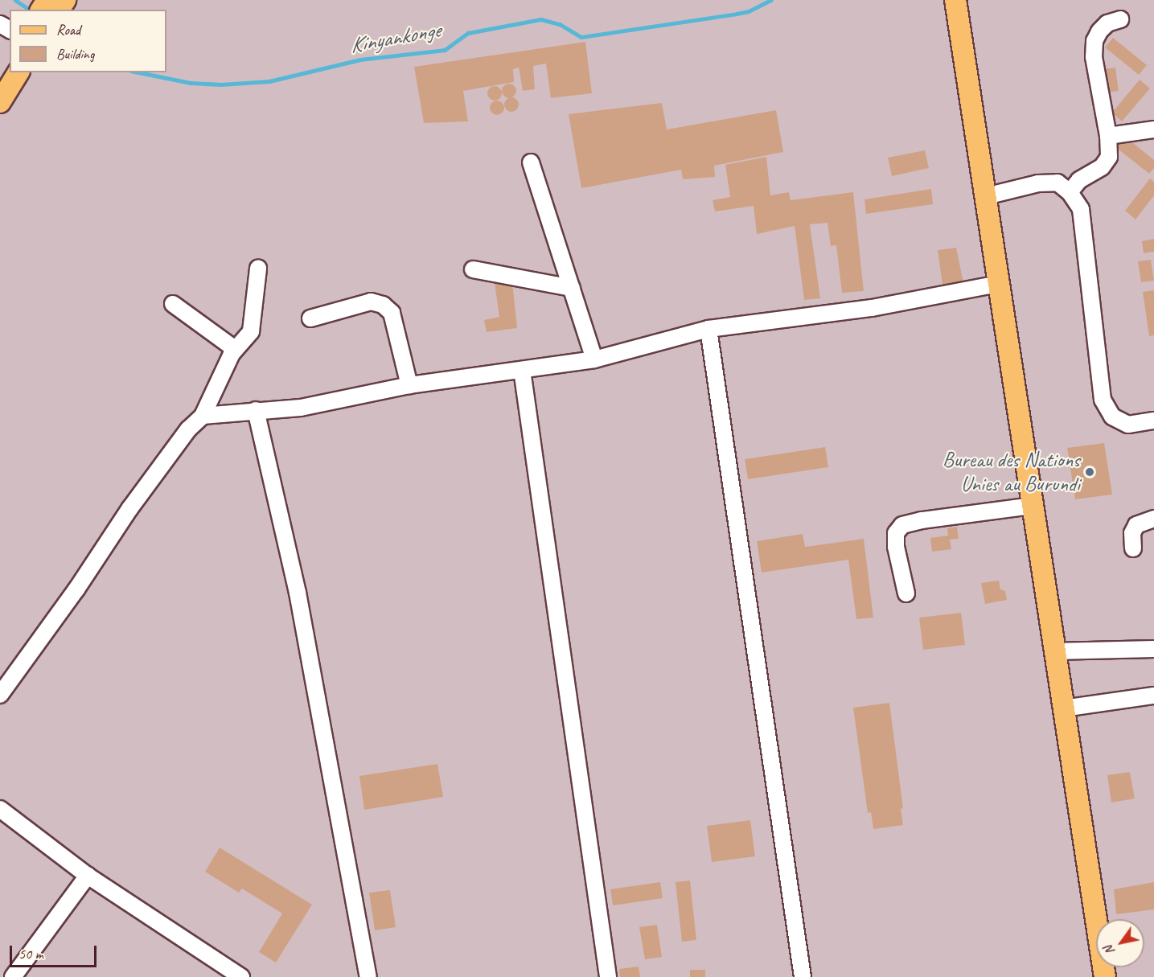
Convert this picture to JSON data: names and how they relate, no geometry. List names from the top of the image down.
{
  "water": ["Kinyankonge"],
  "places": ["Bureau des Nations Unies au Burundi"],
  "legend": ["Road", "Building"],
  "scale_bar": "50 m",
  "north": "bottom left"
}
